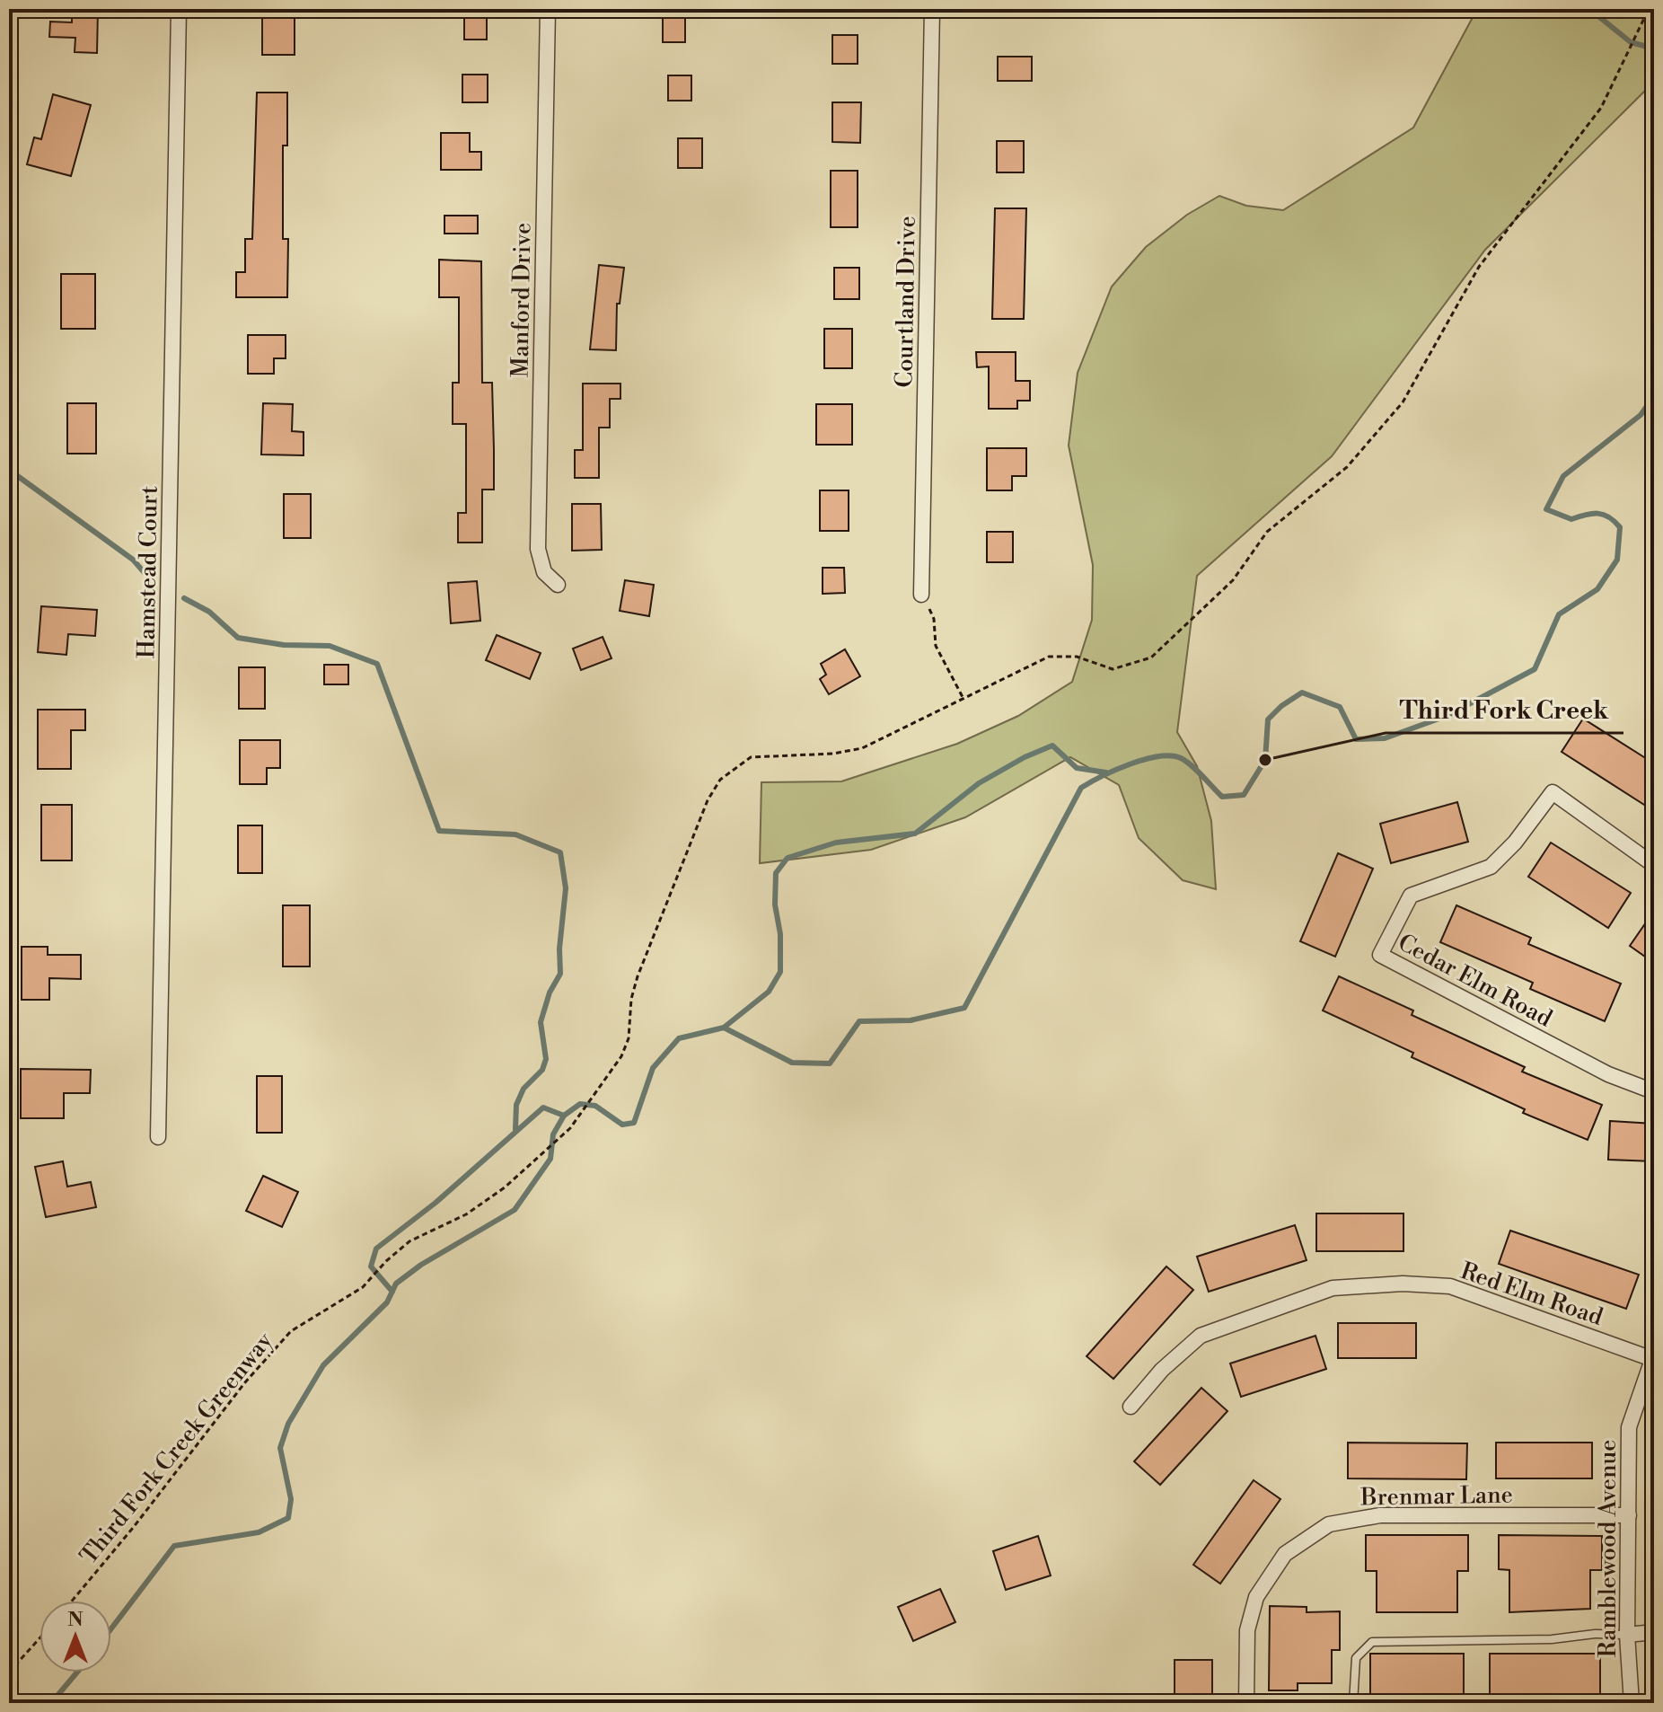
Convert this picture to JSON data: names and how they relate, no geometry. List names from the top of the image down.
{
  "streets": {
    "street": [
      "Manford Drive",
      "Courtland Drive",
      "Hamstead Court",
      "Cedar Elm Road",
      "Red Elm Road",
      "Brenmar Lane",
      "Ramblewood Avenue"
    ],
    "path": ["Third Fork Creek Greenway"]
  },
  "crossings": [
    ["Red Elm Road", "Ramblewood Avenue"],
    ["Brenmar Lane", "Ramblewood Avenue"]
  ],
  "places": ["Third Fork Creek"],
  "north": "top"
}
